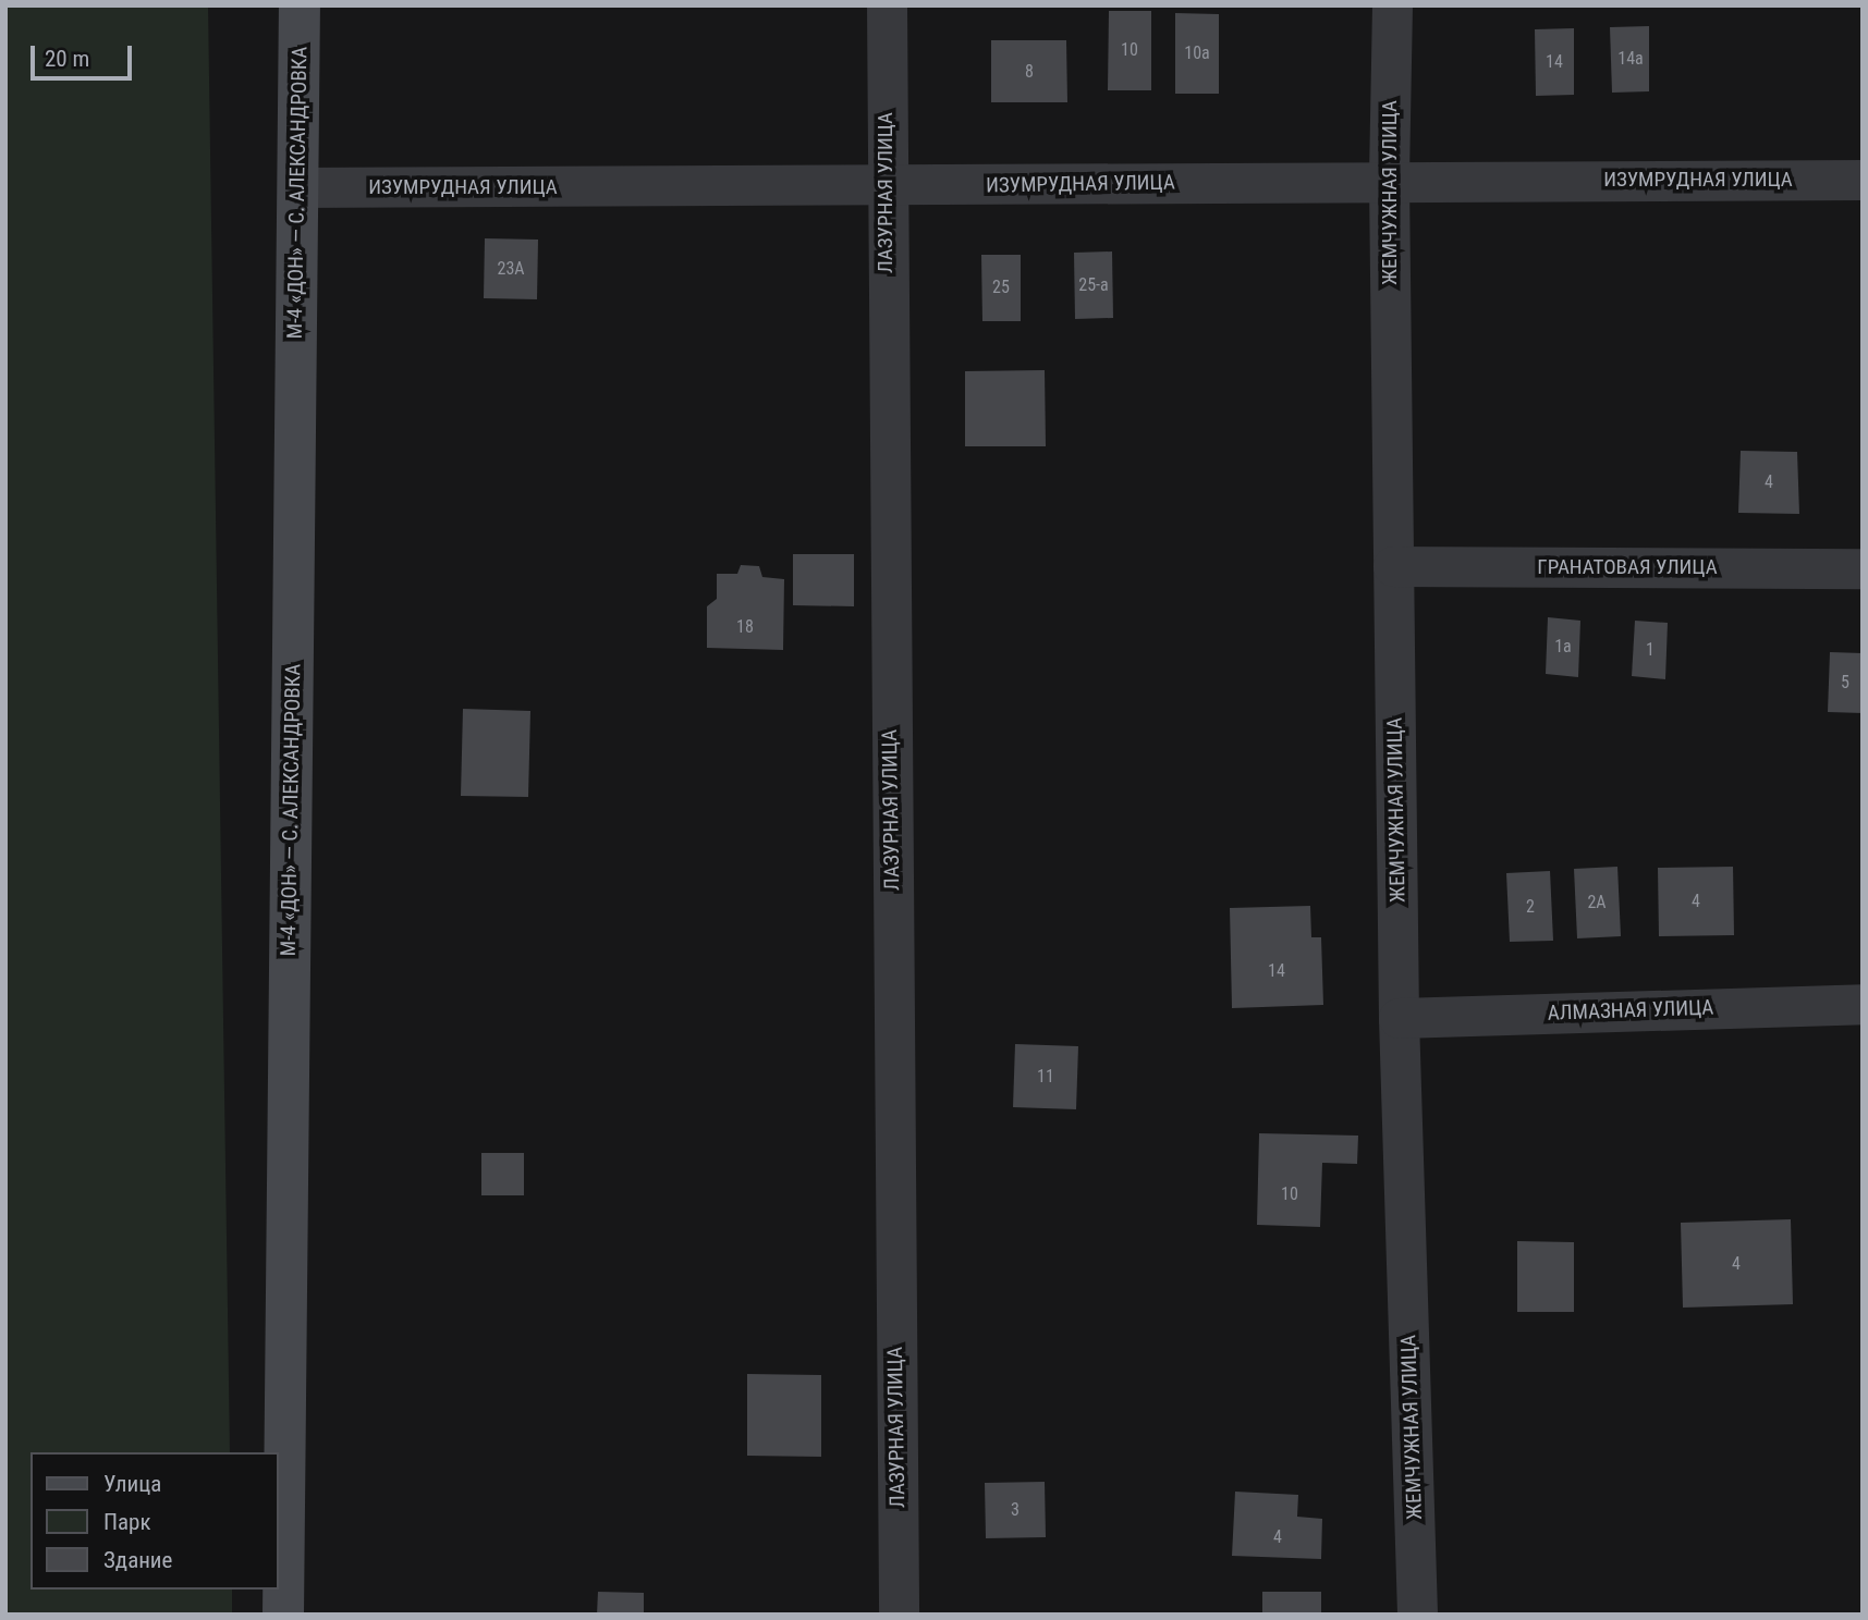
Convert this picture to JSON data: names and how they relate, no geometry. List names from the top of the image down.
{
  "streets": {
    "main road": ["М-4 «ДОН» — С. АЛЕКСАНДРОВКА"],
    "street": [
      "ИЗУМРУДНАЯ УЛИЦА",
      "ЛАЗУРНАЯ УЛИЦА",
      "ЖЕМЧУЖНАЯ УЛИЦА",
      "ГРАНАТОВАЯ УЛИЦА",
      "АЛМАЗНАЯ УЛИЦА"
    ]
  },
  "crossings": [
    ["ИЗУМРУДНАЯ УЛИЦА", "М-4 «ДОН» — С. АЛЕКСАНДРОВКА"],
    ["ИЗУМРУДНАЯ УЛИЦА", "ЛАЗУРНАЯ УЛИЦА"],
    ["ИЗУМРУДНАЯ УЛИЦА", "ЖЕМЧУЖНАЯ УЛИЦА"],
    ["ЖЕМЧУЖНАЯ УЛИЦА", "ГРАНАТОВАЯ УЛИЦА"],
    ["ЖЕМЧУЖНАЯ УЛИЦА", "АЛМАЗНАЯ УЛИЦА"]
  ],
  "house_numbers": [
    "10",
    "10а",
    "14а",
    "14",
    "8",
    "23А",
    "25-а",
    "25",
    "4",
    "18",
    "1а",
    "1",
    "5",
    "4",
    "2А",
    "2",
    "14",
    "11",
    "10",
    "4",
    "3",
    "4"
  ],
  "legend": ["Улица", "Парк", "Здание"],
  "scale_bar": "20 m"
}
